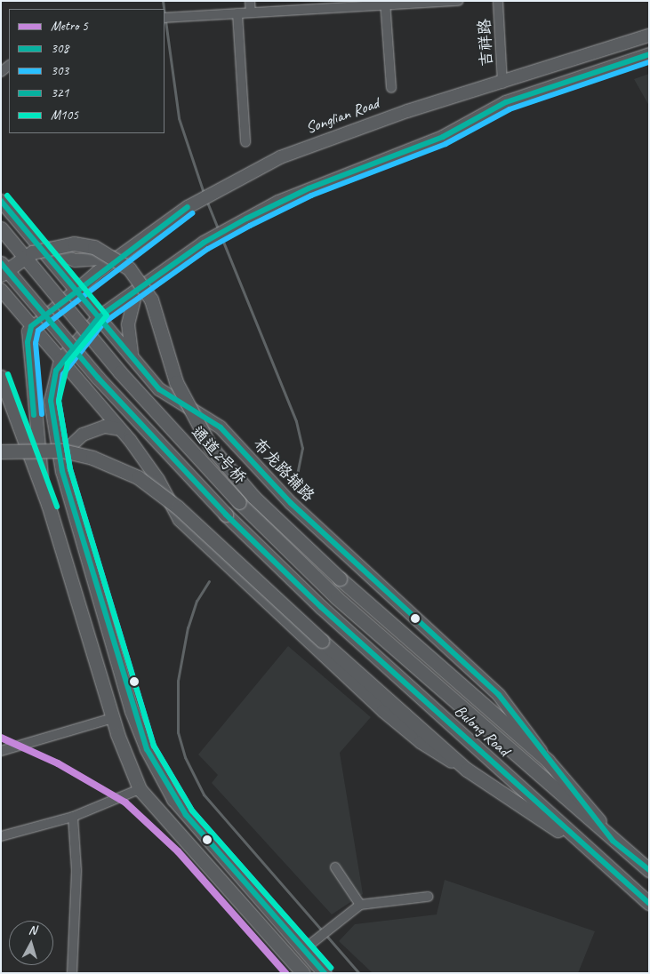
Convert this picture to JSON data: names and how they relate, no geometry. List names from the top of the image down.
{
  "streets": {
    "main road": [
      "Songlian Road",
      "通道2号桥",
      "布龙路辅路",
      "Bulong Road"
    ],
    "street": ["吉祥路"]
  },
  "crossings": [
    ["吉祥路", "Songlian Road"],
    ["Songlian Road", "布龙路辅路"],
    ["通道2号桥", "Bulong Road"]
  ],
  "lines": [
    "transit line 308",
    "transit line 303",
    "transit line M105",
    "transit line 321",
    "metro line 5"
  ],
  "legend": [
    "Metro 5",
    "308",
    "303",
    "321",
    "M105"
  ],
  "north": "top"
}
